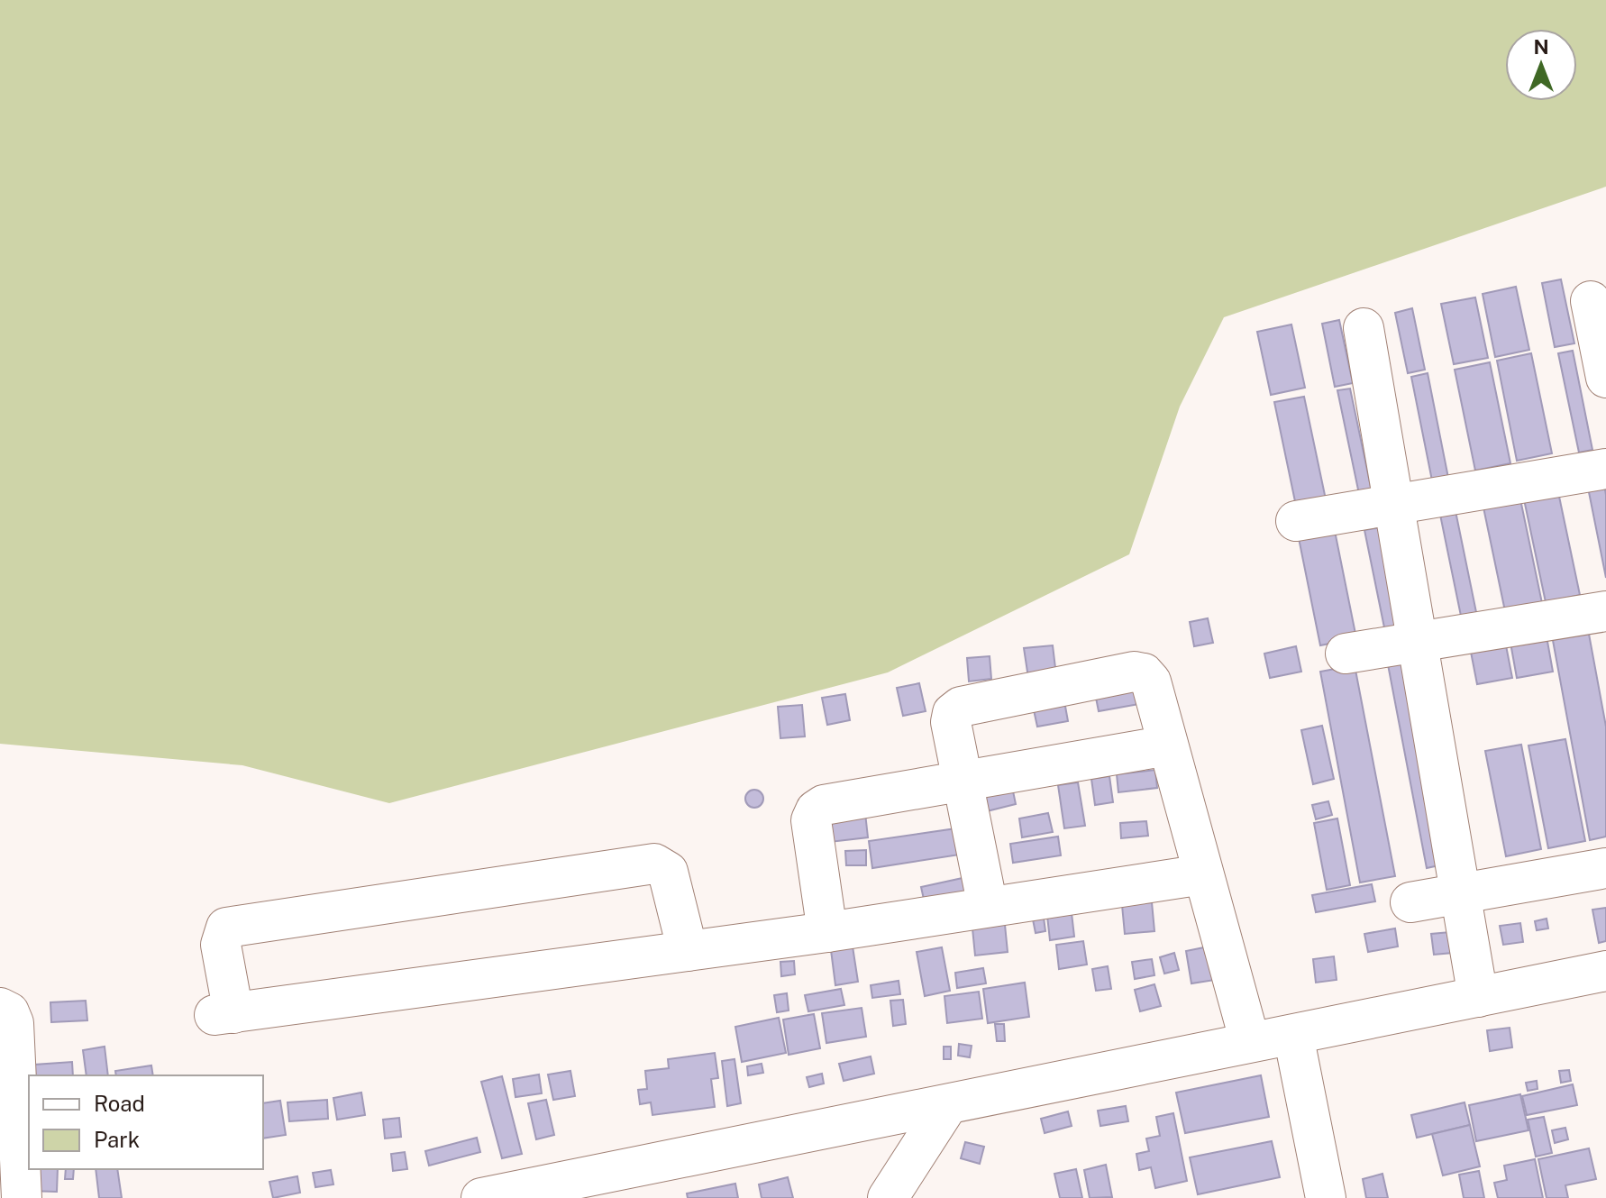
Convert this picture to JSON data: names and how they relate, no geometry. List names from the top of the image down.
{
  "legend": ["Road", "Park"],
  "north": "top"
}
